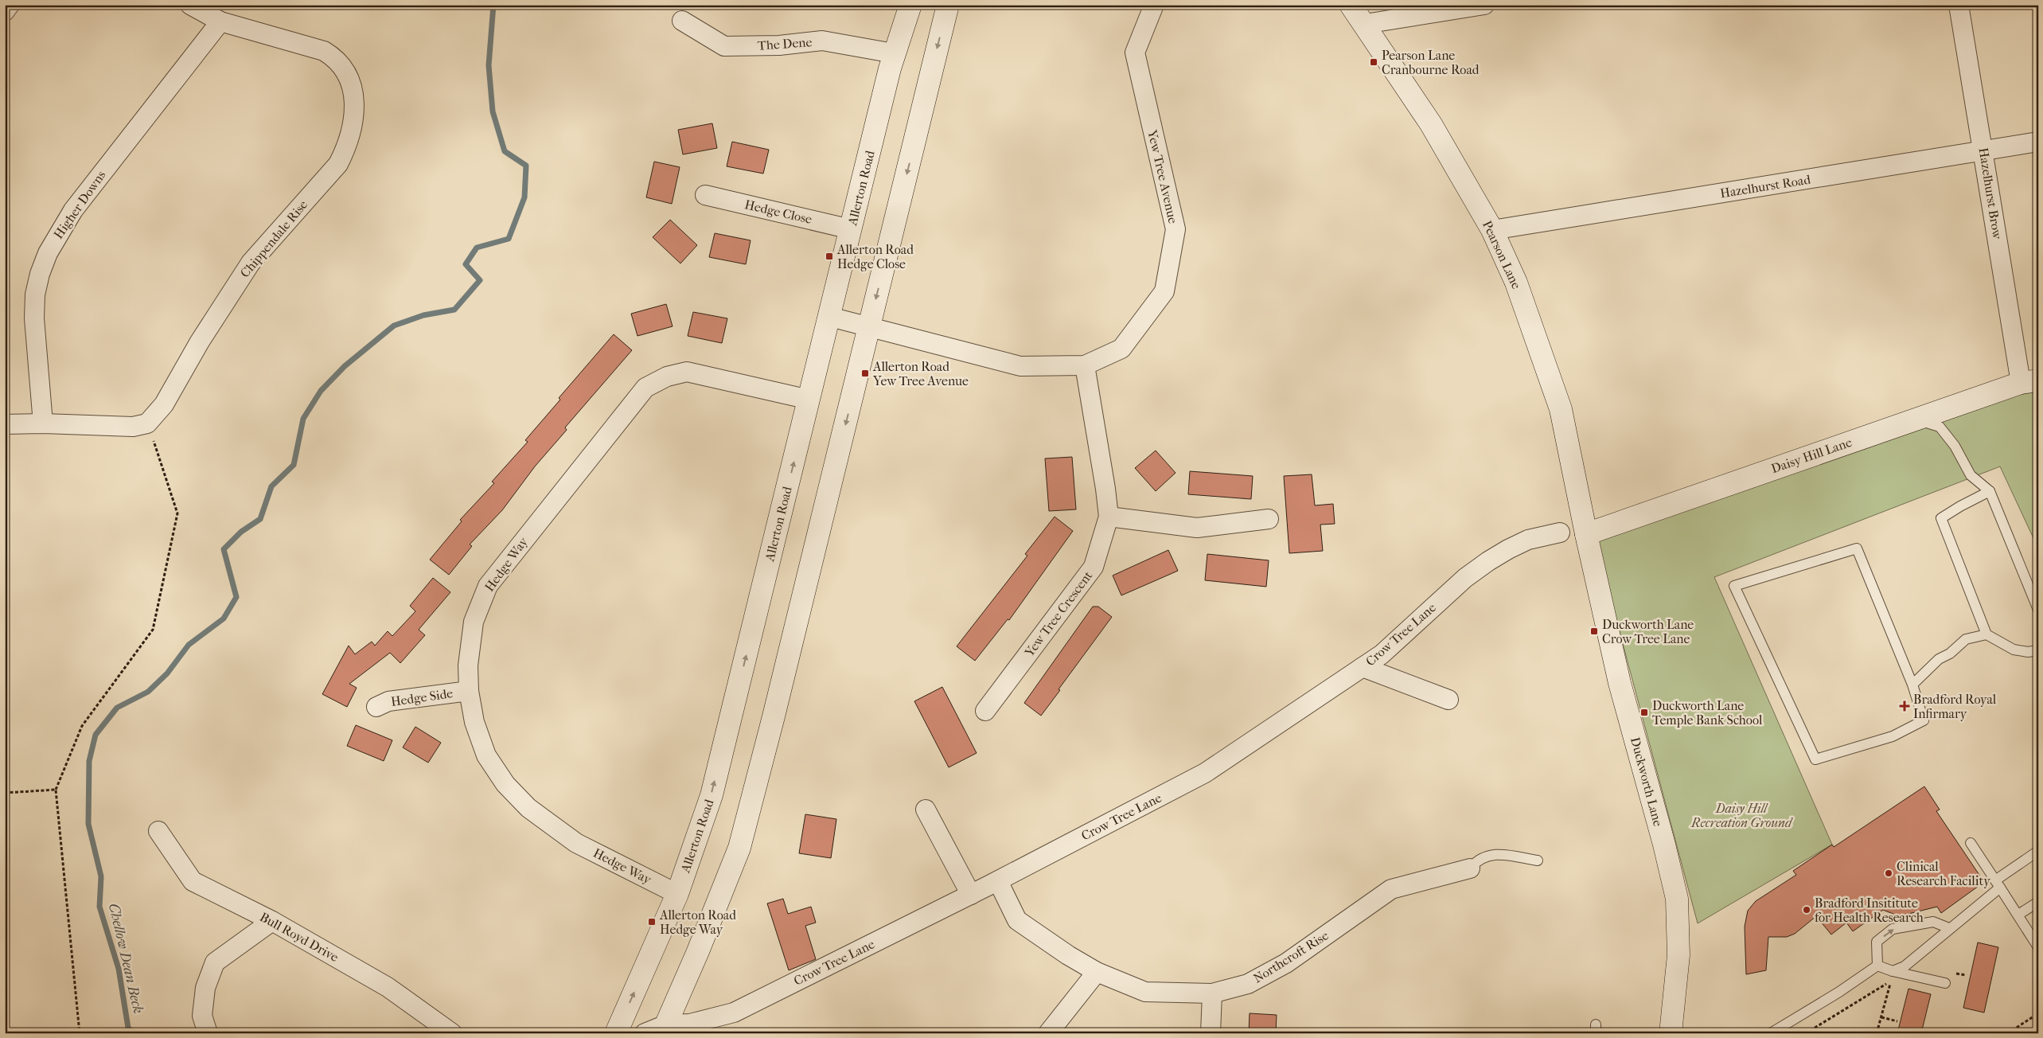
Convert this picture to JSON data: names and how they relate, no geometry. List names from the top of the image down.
{
  "streets": {
    "street": [
      "The Dene",
      "Yew Tree Avenue",
      "Hazelhurst Road",
      "Allerton Road",
      "Hazelhurst Brow",
      "Higher Downs",
      "Hedge Close",
      "Chippendale Rise",
      "Pearson Lane",
      "Daisy Hill Lane",
      "Hedge Way",
      "Yew Tree Crescent",
      "Crow Tree Lane",
      "Hedge Side",
      "Duckworth Lane",
      "Bull Royd Drive",
      "Northcroft Rise"
    ]
  },
  "crossings": [
    ["The Dene", "Allerton Road"],
    ["Yew Tree Avenue", "Allerton Road"],
    ["Yew Tree Avenue", "Yew Tree Crescent"],
    ["Hazelhurst Road", "Hazelhurst Brow"],
    ["Hazelhurst Road", "Pearson Lane"],
    ["Allerton Road", "Hedge Close"],
    ["Allerton Road", "Hedge Way"],
    ["Hazelhurst Brow", "Daisy Hill Lane"],
    ["Higher Downs", "Chippendale Rise"],
    ["Pearson Lane", "Daisy Hill Lane"],
    ["Pearson Lane", "Duckworth Lane"],
    ["Daisy Hill Lane", "Duckworth Lane"],
    ["Hedge Way", "Hedge Side"],
    ["Crow Tree Lane", "Northcroft Rise"]
  ],
  "water": ["Chellow Dean Beck"],
  "parks": ["Daisy Hill Recreation Ground"],
  "places": {
    "transit": [
      "Pearson Lane Cranbourne Road",
      "Allerton Road Hedge Close",
      "Allerton Road Yew Tree Avenue",
      "Duckworth Lane Crow Tree Lane",
      "Duckworth Lane Temple Bank School",
      "Allerton Road Hedge Way"
    ],
    "health": ["Bradford Royal Infirmary"],
    "other": ["Clinical Research Facility", "Bradford Insititute for Health Research"]
  }
}
